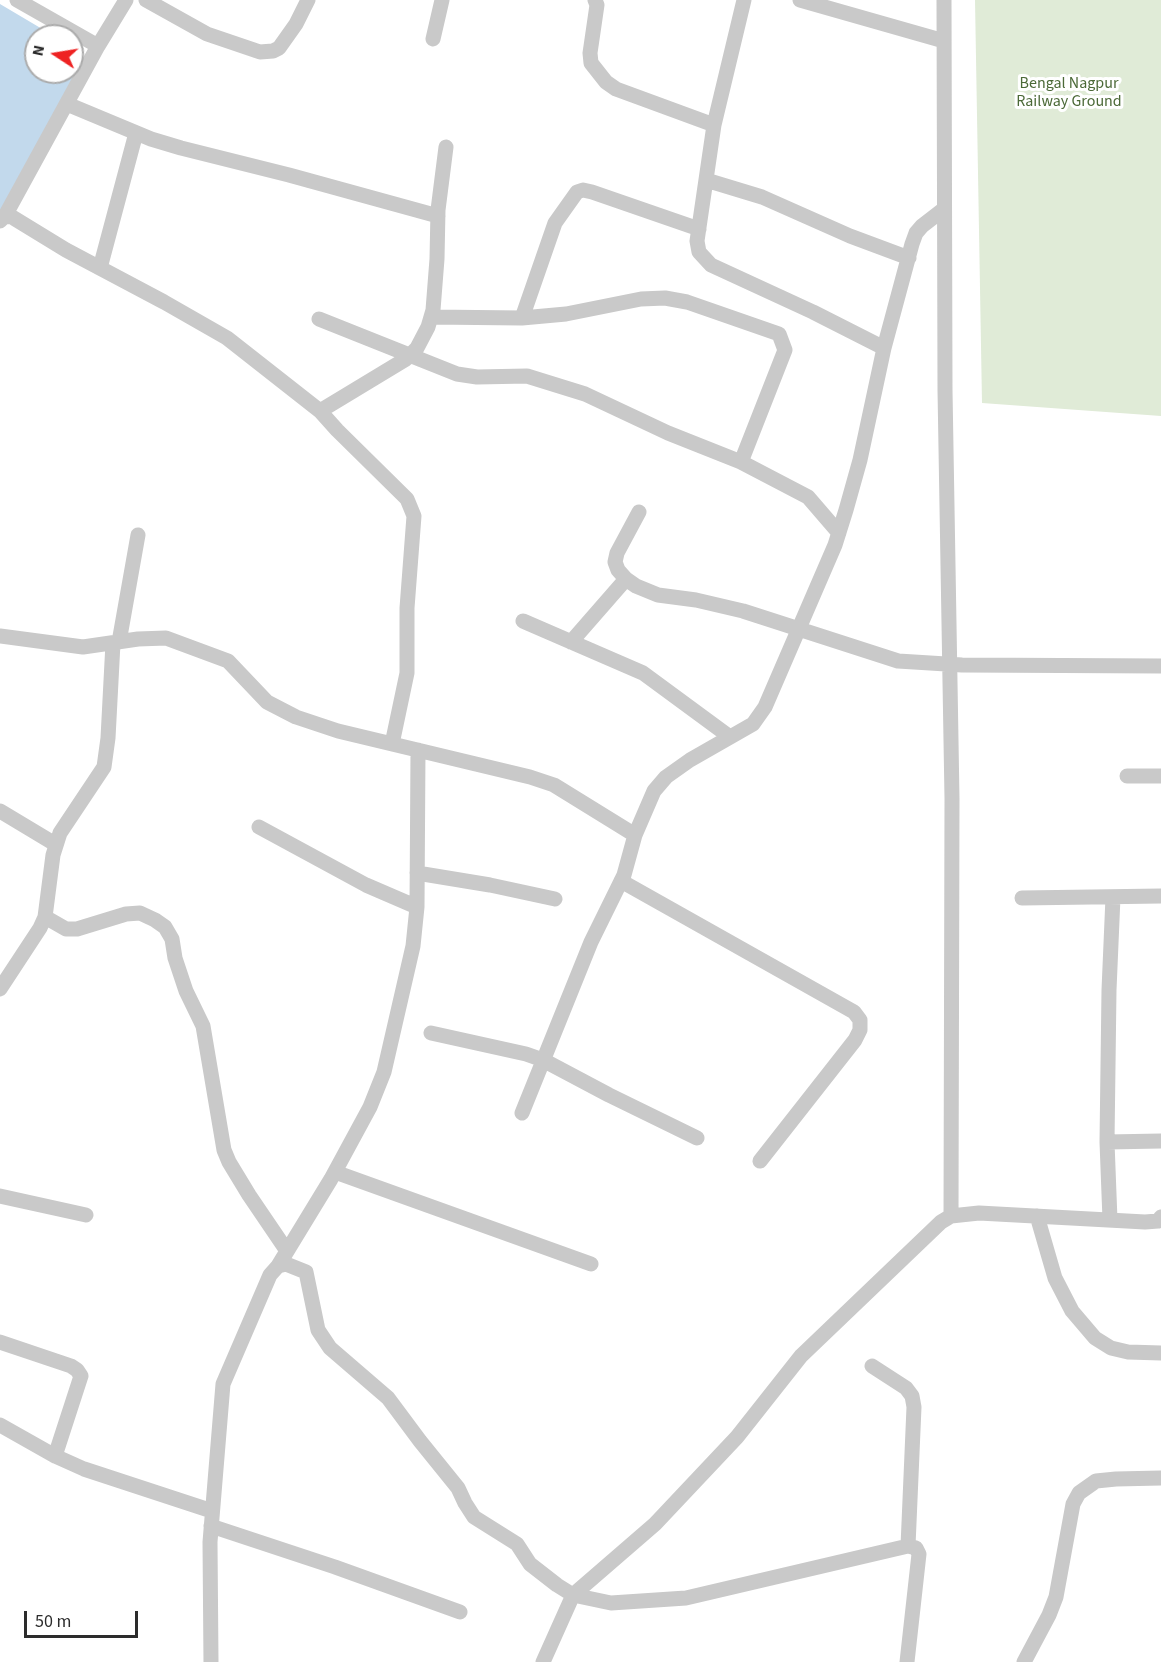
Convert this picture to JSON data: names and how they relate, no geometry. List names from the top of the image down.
{
  "parks": ["Bengal Nagpur Railway Ground"],
  "scale_bar": "50 m",
  "north": "left"
}
